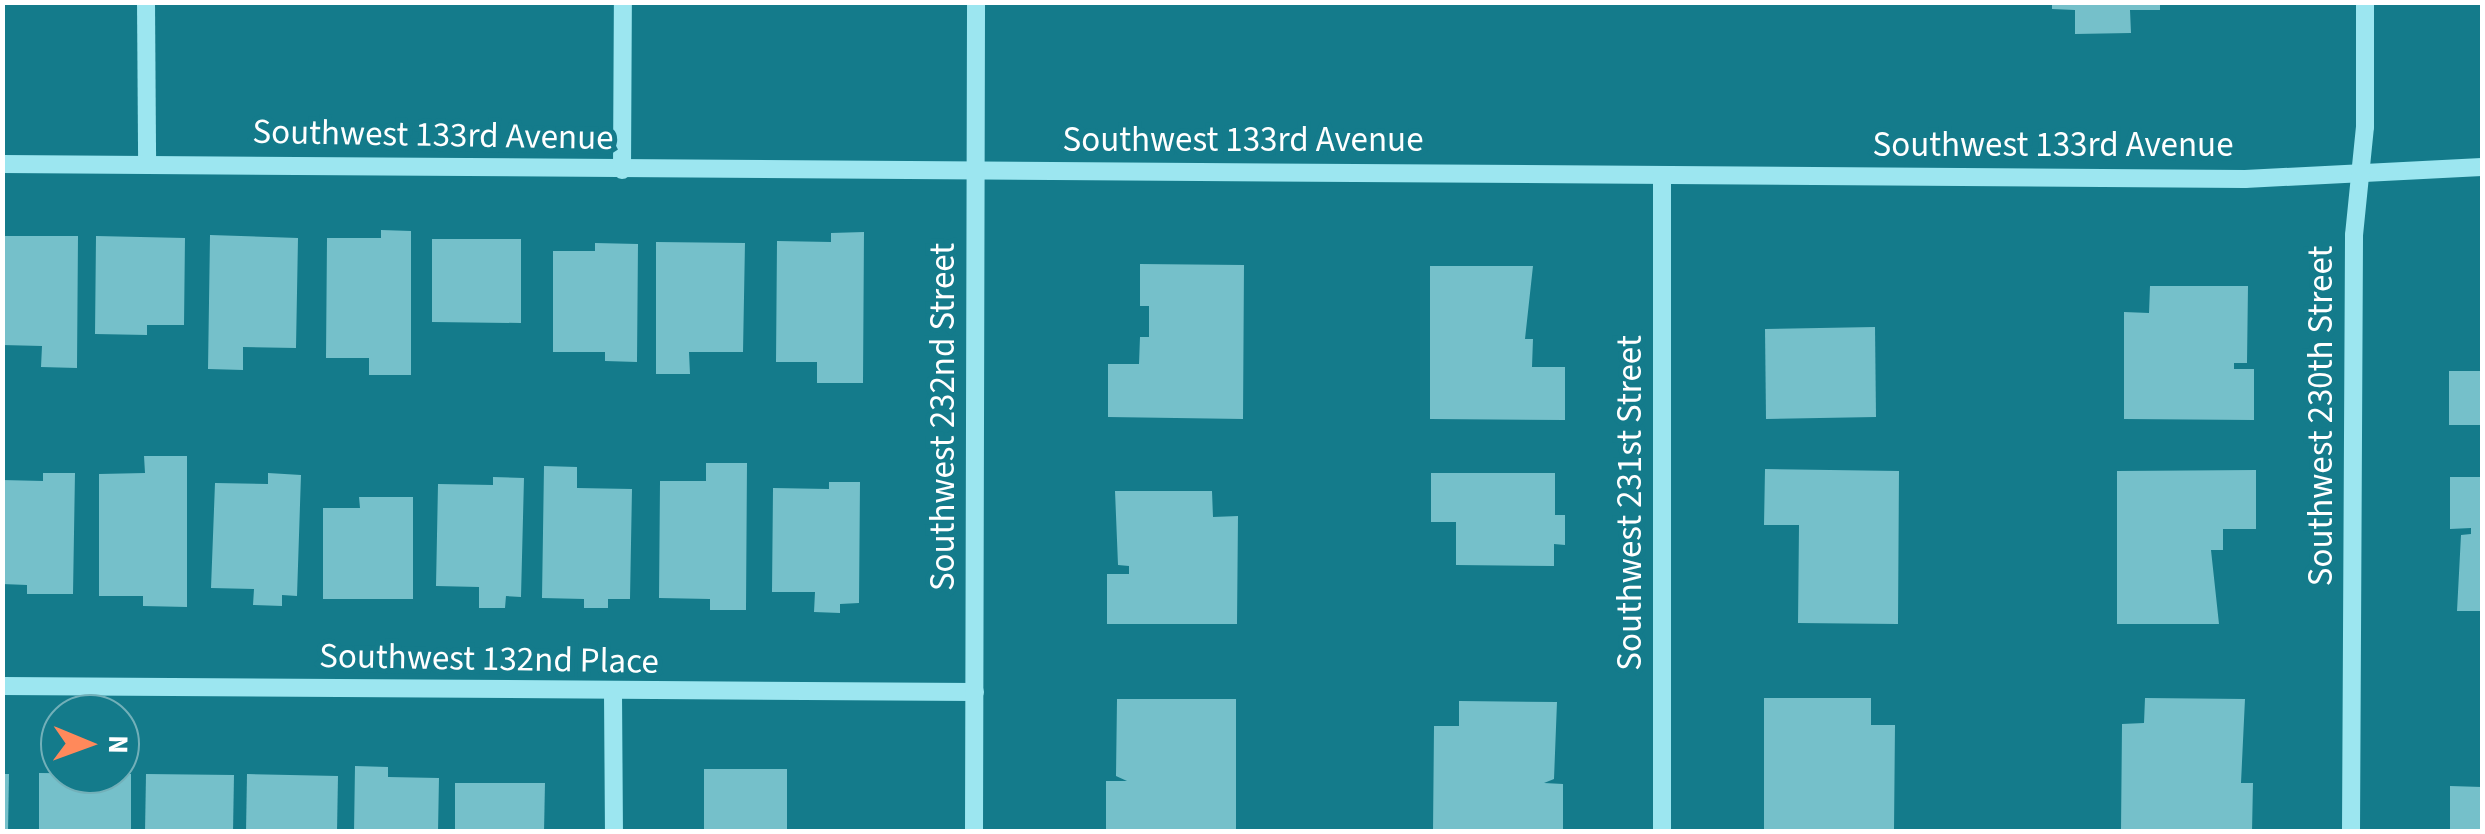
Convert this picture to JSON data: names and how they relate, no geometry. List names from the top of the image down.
{
  "streets": {
    "street": [
      "Southwest 133rd Avenue",
      "Southwest 230th Street",
      "Southwest 232nd Street",
      "Southwest 231st Street",
      "Southwest 132nd Place"
    ]
  },
  "crossings": [
    ["Southwest 133rd Avenue", "Southwest 230th Street"],
    ["Southwest 133rd Avenue", "Southwest 232nd Street"],
    ["Southwest 133rd Avenue", "Southwest 231st Street"],
    ["Southwest 232nd Street", "Southwest 132nd Place"]
  ],
  "north": "right"
}
